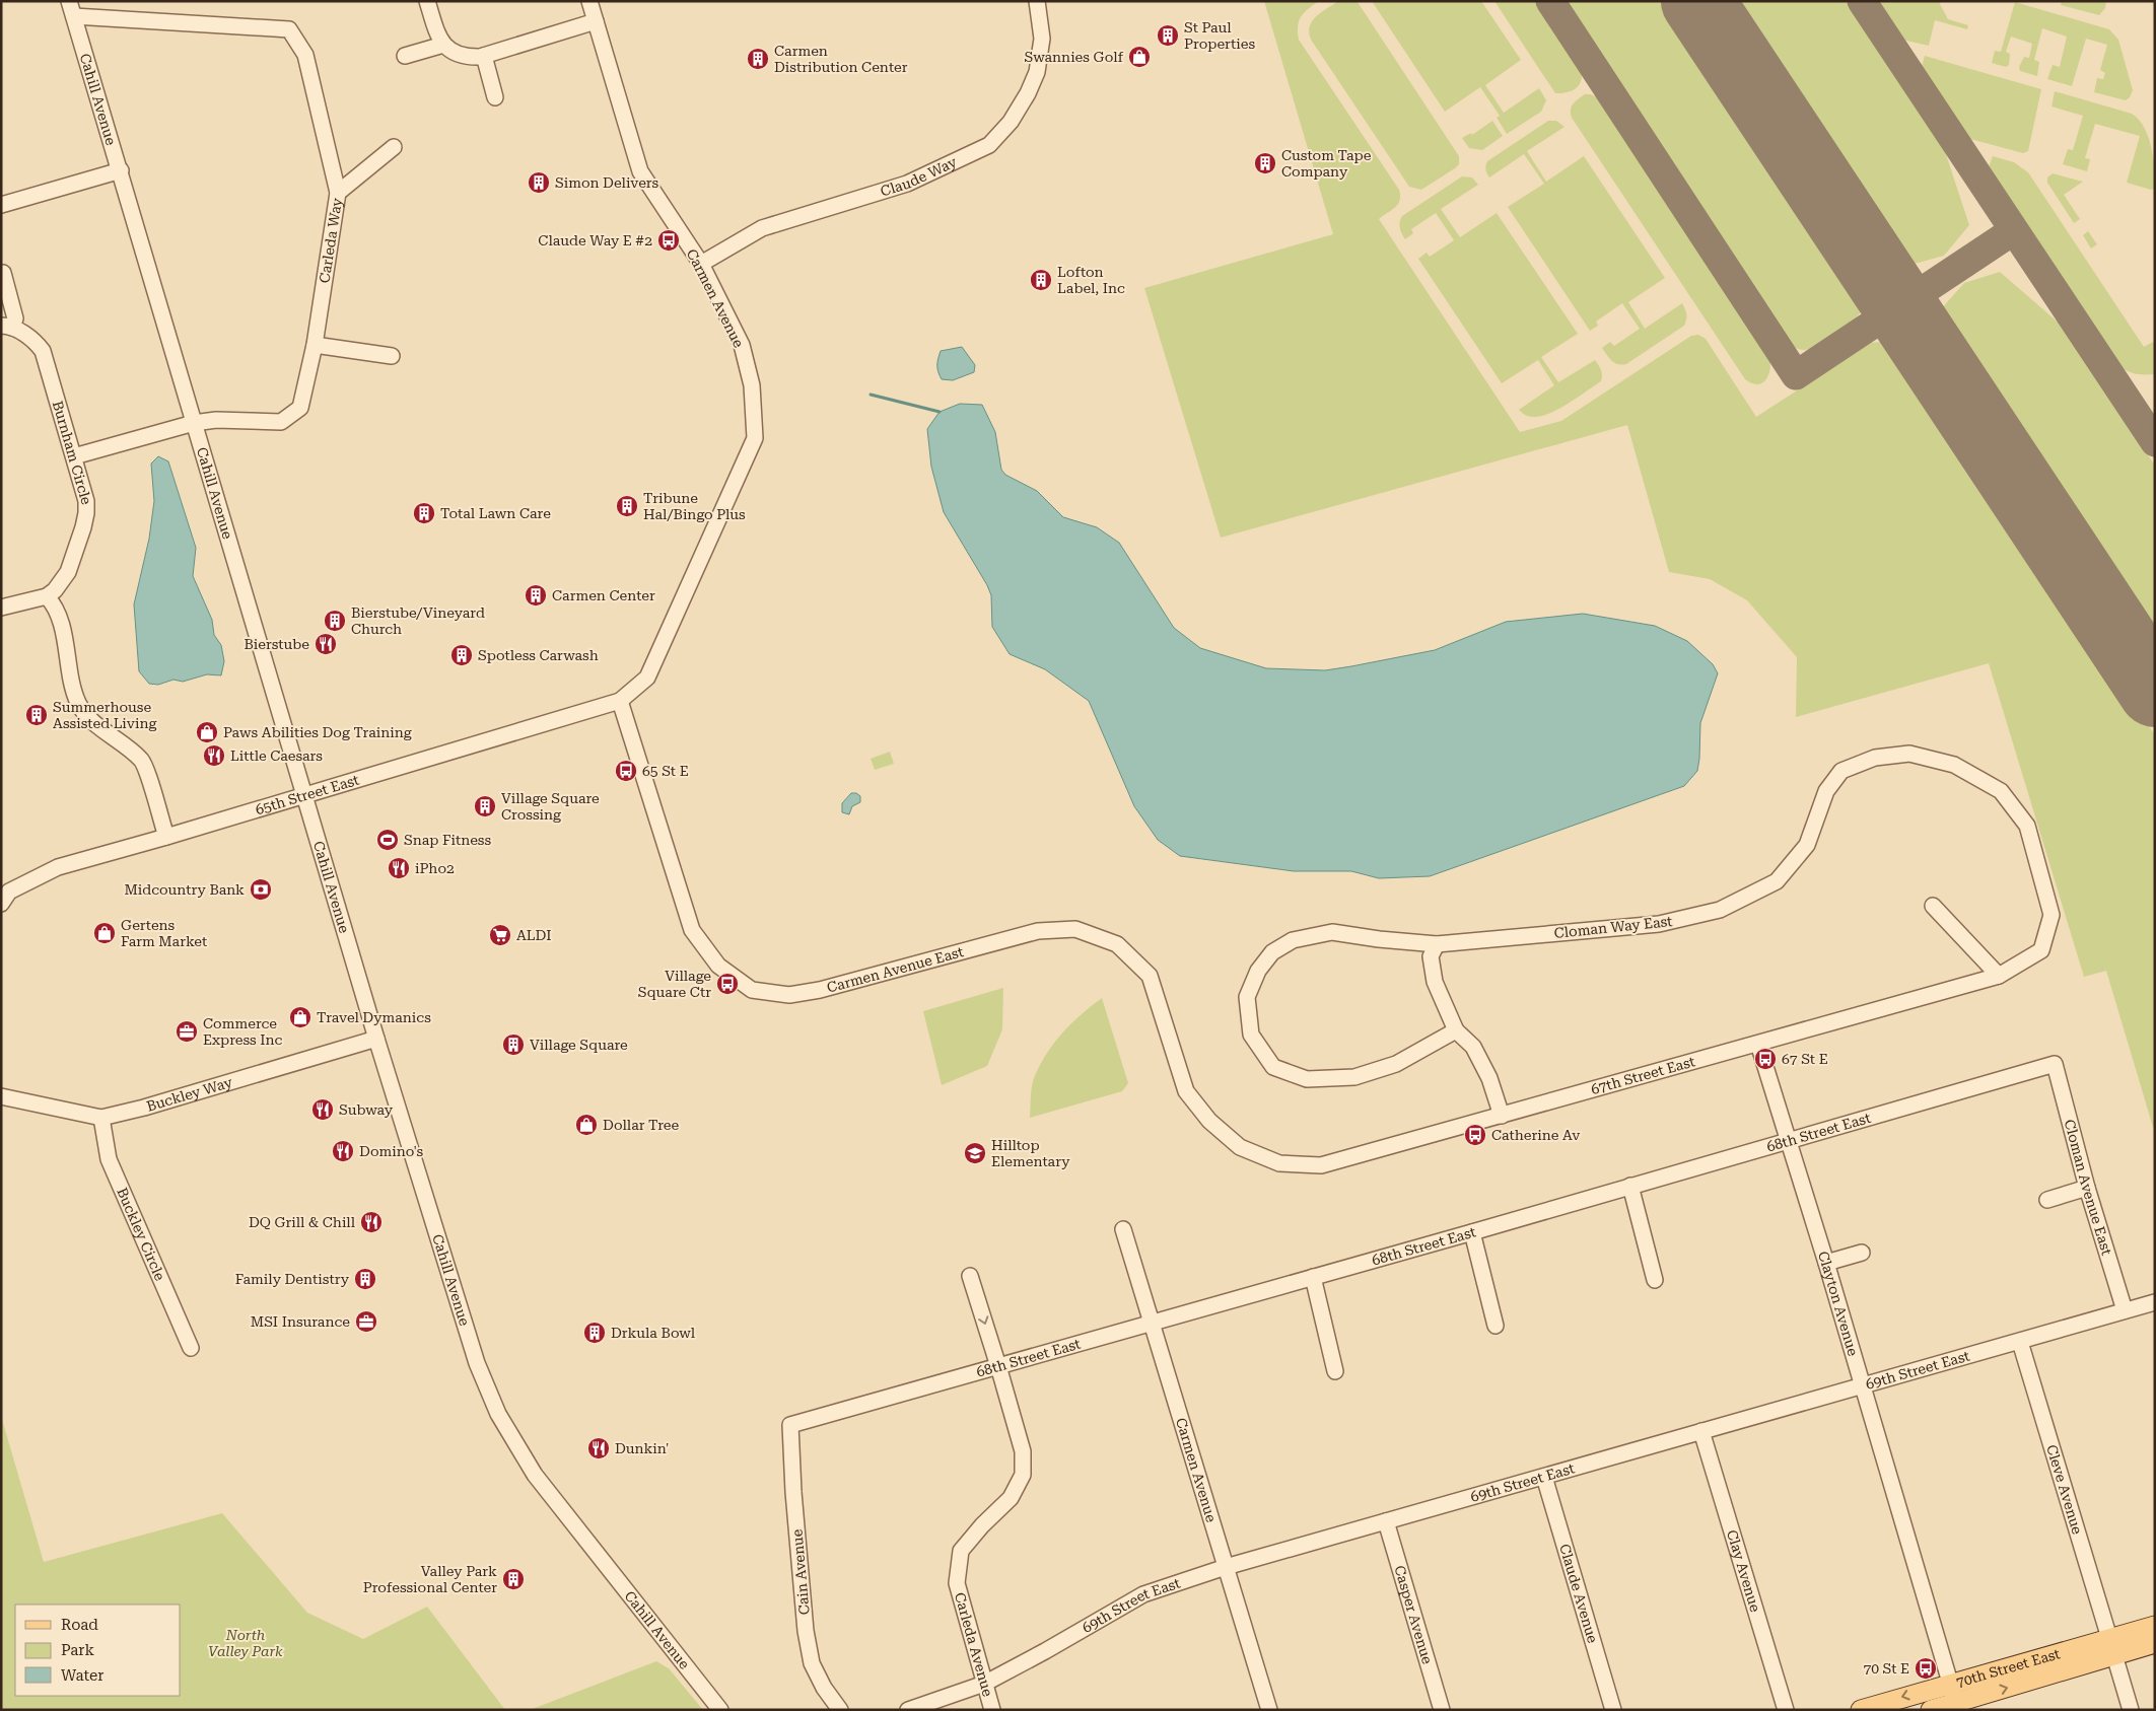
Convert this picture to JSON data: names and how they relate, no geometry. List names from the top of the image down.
{
  "streets": {
    "main road": ["70th Street East"],
    "street": [
      "Cahill Avenue",
      "Claude Way",
      "Carleda Way",
      "Carmen Avenue",
      "Burnham Circle",
      "65th Street East",
      "Cloman Way East",
      "Carmen Avenue East",
      "67th Street East",
      "Buckley Way",
      "68th Street East",
      "Cloman Avenue East",
      "Buckley Circle",
      "Clayton Avenue",
      "69th Street East",
      "Cleve Avenue",
      "Clay Avenue",
      "Cain Avenue",
      "Claude Avenue",
      "Casper Avenue",
      "Carleda Avenue"
    ]
  },
  "crossings": [
    ["Cahill Avenue", "Carleda Way"],
    ["Cahill Avenue", "65th Street East"],
    ["Cahill Avenue", "Buckley Way"],
    ["Claude Way", "Carmen Avenue"],
    ["Carleda Way", "Burnham Circle"],
    ["Carmen Avenue", "65th Street East"],
    ["Carmen Avenue", "Carmen Avenue East"],
    ["Carmen Avenue", "68th Street East"],
    ["Carmen Avenue", "69th Street East"],
    ["65th Street East", "Carmen Avenue East"],
    ["Cloman Way East", "67th Street East"],
    ["Carmen Avenue East", "67th Street East"],
    ["67th Street East", "Clayton Avenue"],
    ["Buckley Way", "Buckley Circle"],
    ["68th Street East", "Cloman Avenue East"],
    ["68th Street East", "Clayton Avenue"],
    ["68th Street East", "Cain Avenue"],
    ["68th Street East", "Carleda Avenue"],
    ["Cloman Avenue East", "69th Street East"],
    ["Clayton Avenue", "69th Street East"],
    ["Clayton Avenue", "70th Street East"],
    ["69th Street East", "Cleve Avenue"],
    ["69th Street East", "Clay Avenue"],
    ["69th Street East", "Claude Avenue"],
    ["69th Street East", "Casper Avenue"],
    ["69th Street East", "Carleda Avenue"],
    ["Cleve Avenue", "70th Street East"]
  ],
  "parks": ["North Valley Park"],
  "places": {
    "building": [
      "St Paul Properties",
      "Carmen Distribution Center",
      "Custom Tape Company",
      "Simon Delivers",
      "Lofton Label, Inc",
      "Tribune Hal/Bingo Plus",
      "Total Lawn Care",
      "Carmen Center",
      "Bierstube/Vineyard Church",
      "Spotless Carwash",
      "Summerhouse Assisted Living",
      "Village Square Crossing",
      "Village Square",
      "Family Dentistry",
      "Drkula Bowl",
      "Valley Park Professional Center"
    ],
    "shop": [
      "Swannies Golf",
      "Paws Abilities Dog Training",
      "Gertens Farm Market",
      "Travel Dymanics",
      "Dollar Tree"
    ],
    "bus stop": [
      "Claude Way E #2",
      "65 St E",
      "Village Square Ctr",
      "67 St E",
      "Catherine Av",
      "70 St E"
    ],
    "restaurant": [
      "Bierstube",
      "Little Caesars",
      "iPho2",
      "Subway",
      "Domino's",
      "DQ Grill & Chill",
      "Dunkin'"
    ],
    "sports": ["Snap Fitness"],
    "bank": ["Midcountry Bank"],
    "supermarket": ["ALDI"],
    "office": ["Commerce Express Inc", "MSI Insurance"],
    "school or university": ["Hilltop Elementary"]
  },
  "legend": ["Road", "Park", "Water"]
}
